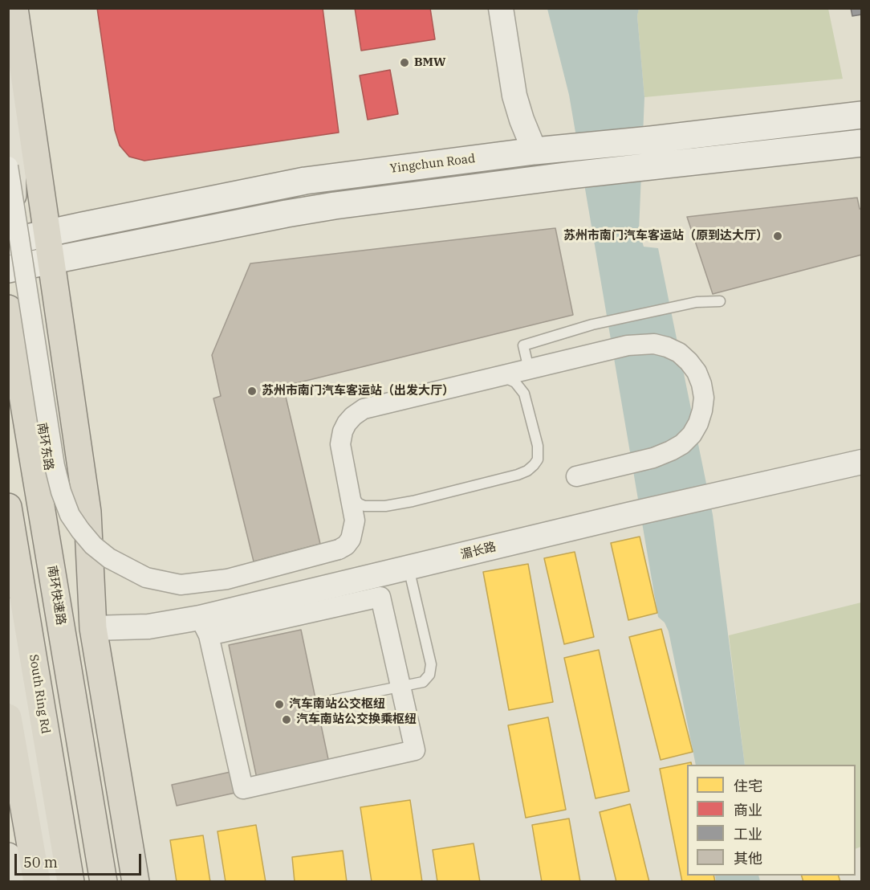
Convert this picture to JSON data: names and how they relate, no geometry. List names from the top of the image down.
{
  "streets": {
    "highway": ["南环快速路", "South Ring Rd"],
    "main road": ["Yingchun Road", "南环东路"],
    "street": ["湄长路"]
  },
  "crossings": [
    ["Yingchun Road", "南环东路"]
  ],
  "places": [
    "BMW",
    "苏州市南门汽车客运站（原到达大厅）",
    "苏州市南门汽车客运站（出发大厅）",
    "汽车南站公交枢纽",
    "汽车南站公交换乘枢纽"
  ],
  "legend": [
    "住宅",
    "商业",
    "工业",
    "其他"
  ],
  "scale_bar": "50 m"
}
